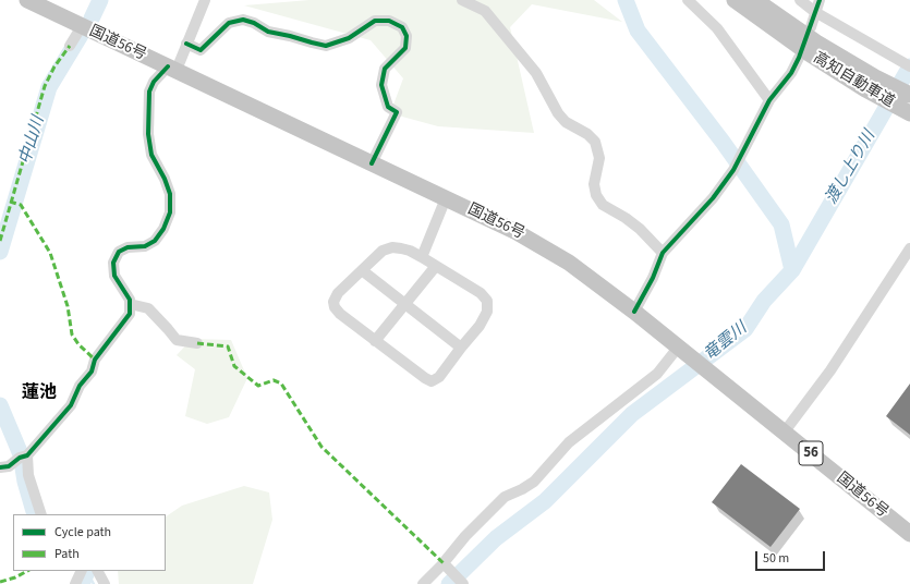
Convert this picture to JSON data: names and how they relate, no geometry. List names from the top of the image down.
{
  "streets": {
    "highway": ["国道56号", "高知自動車道", "56"]
  },
  "districts": ["蓮池"],
  "water": ["中山川", "渡し上り川", "竜雲川"],
  "legend": ["Cycle path", "Path"],
  "scale_bar": "50 m"
}
